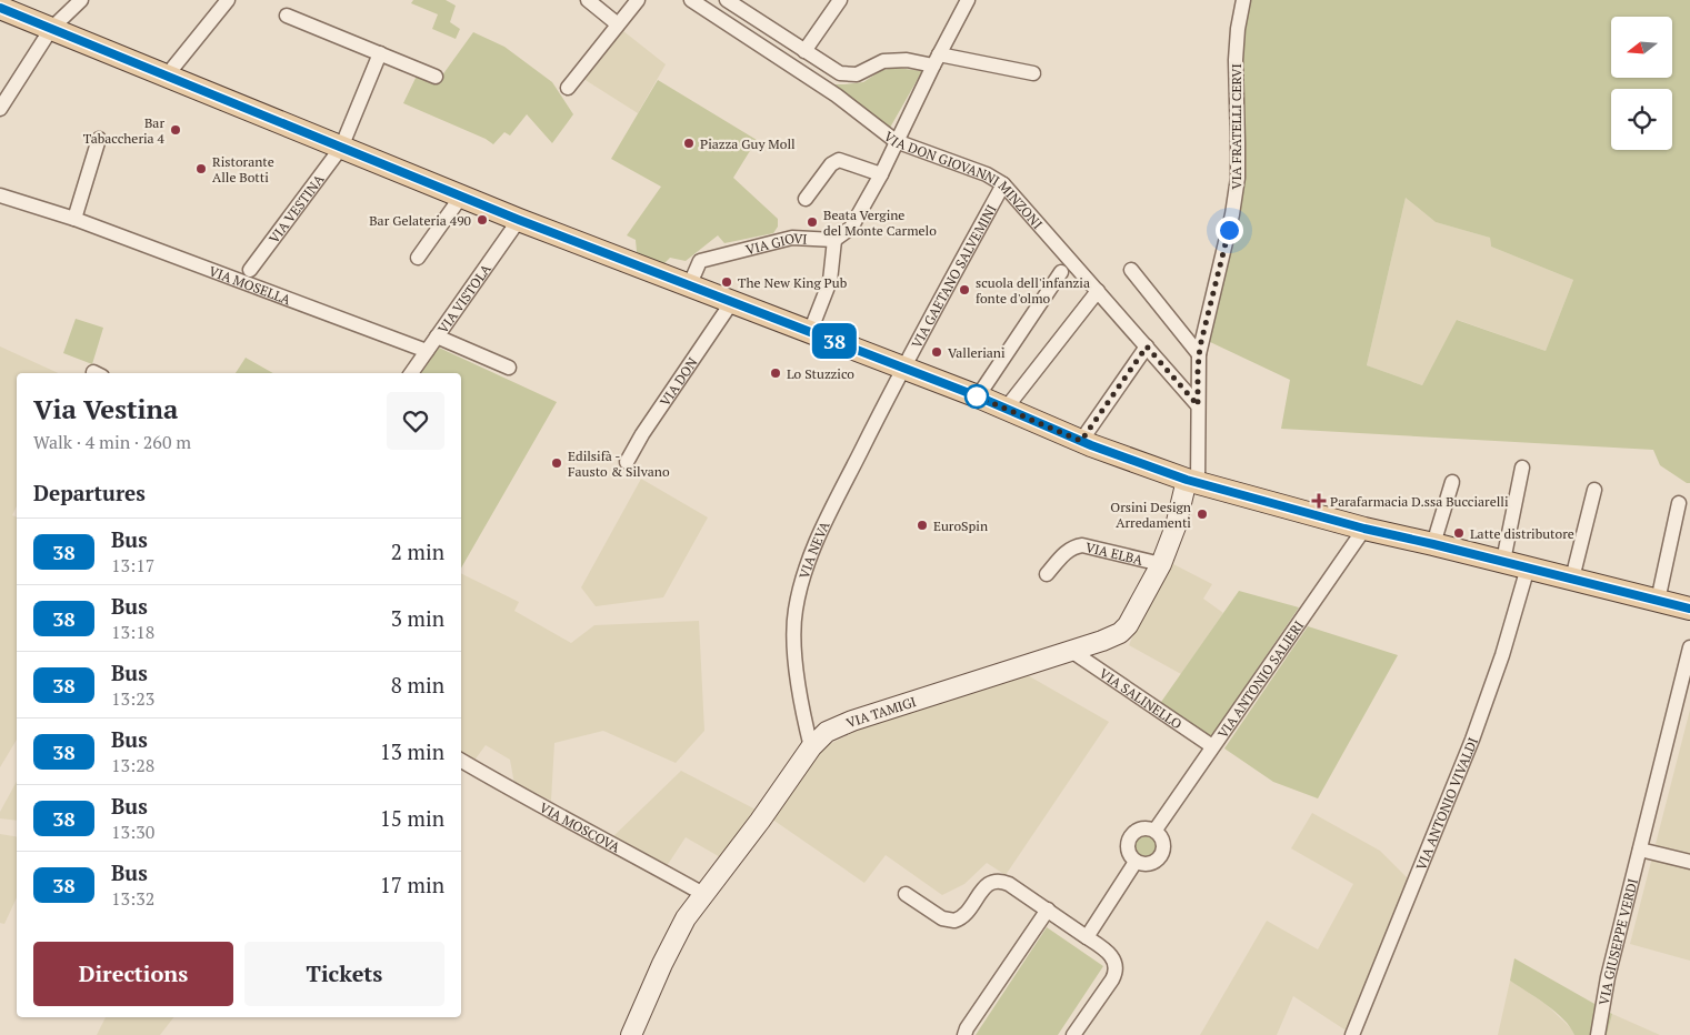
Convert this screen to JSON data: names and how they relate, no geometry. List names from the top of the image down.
{
  "streets": {
    "street": [
      "VIA FRATELLI CERVI",
      "VIA DON GIOVANNI MINZONI",
      "VIA VESTINA",
      "VIA GIOVI",
      "VIA GAETANO SALVEMINI",
      "VIA MOSELLA",
      "VIA VISTOLA",
      "VIA DON",
      "VIA NEVA",
      "VIA ELBA",
      "VIA ANTONIO SALIERI",
      "VIA SALINELLO",
      "VIA TAMIGI",
      "VIA ANTONIO VIVALDI",
      "VIA MOSCOVA",
      "VIA GIUSEPPE VERDI"
    ]
  },
  "crossings": [
    ["VIA FRATELLI CERVI", "VIA DON GIOVANNI MINZONI"],
    ["VIA FRATELLI CERVI", "VIA TAMIGI"],
    ["VIA DON GIOVANNI MINZONI", "VIA GAETANO SALVEMINI"],
    ["VIA GAETANO SALVEMINI", "VIA NEVA"],
    ["VIA MOSELLA", "VIA VISTOLA"],
    ["VIA NEVA", "VIA TAMIGI"],
    ["VIA ELBA", "VIA TAMIGI"],
    ["VIA ANTONIO SALIERI", "VIA SALINELLO"],
    ["VIA SALINELLO", "VIA TAMIGI"],
    ["VIA TAMIGI", "VIA MOSCOVA"]
  ],
  "places": {
    "other": [
      "Bar Tabaccheria 4",
      "Piazza Guy Moll",
      "Ristorante Alle Botti",
      "Bar Gelateria 490",
      "Beata Vergine del Monte Carmelo",
      "The New King Pub",
      "scuola dell'infanzia fonte d'olmo",
      "Valleriani",
      "Lo Stuzzico",
      "Edilsifà - Fausto & Silvano",
      "Orsini Design Arredamenti",
      "EuroSpin",
      "Latte distributore"
    ],
    "health": ["Parafarmacia D.ssa Bucciarelli"]
  },
  "lines": ["bus line 38"],
  "north": "left",
  "page": {
    "on_map": "38",
    "heading": [
      ["Via Vestina", "Walk · 4 min · 260 m"],
      "Departures"
    ],
    "list": [
      {
        "mark": "38",
        "name": "Bus",
        "note": "13:17",
        "value": "2 min"
      },
      {
        "mark": "38",
        "name": "Bus",
        "note": "13:18",
        "value": "3 min"
      },
      {
        "mark": "38",
        "name": "Bus",
        "note": "13:23",
        "value": "8 min"
      },
      {
        "mark": "38",
        "name": "Bus",
        "note": "13:28",
        "value": "13 min"
      },
      {
        "mark": "38",
        "name": "Bus",
        "note": "13:30",
        "value": "15 min"
      },
      {
        "mark": "38",
        "name": "Bus",
        "note": "13:32",
        "value": "17 min"
      }
    ],
    "buttons": ["Directions", "Tickets"]
  }
}
